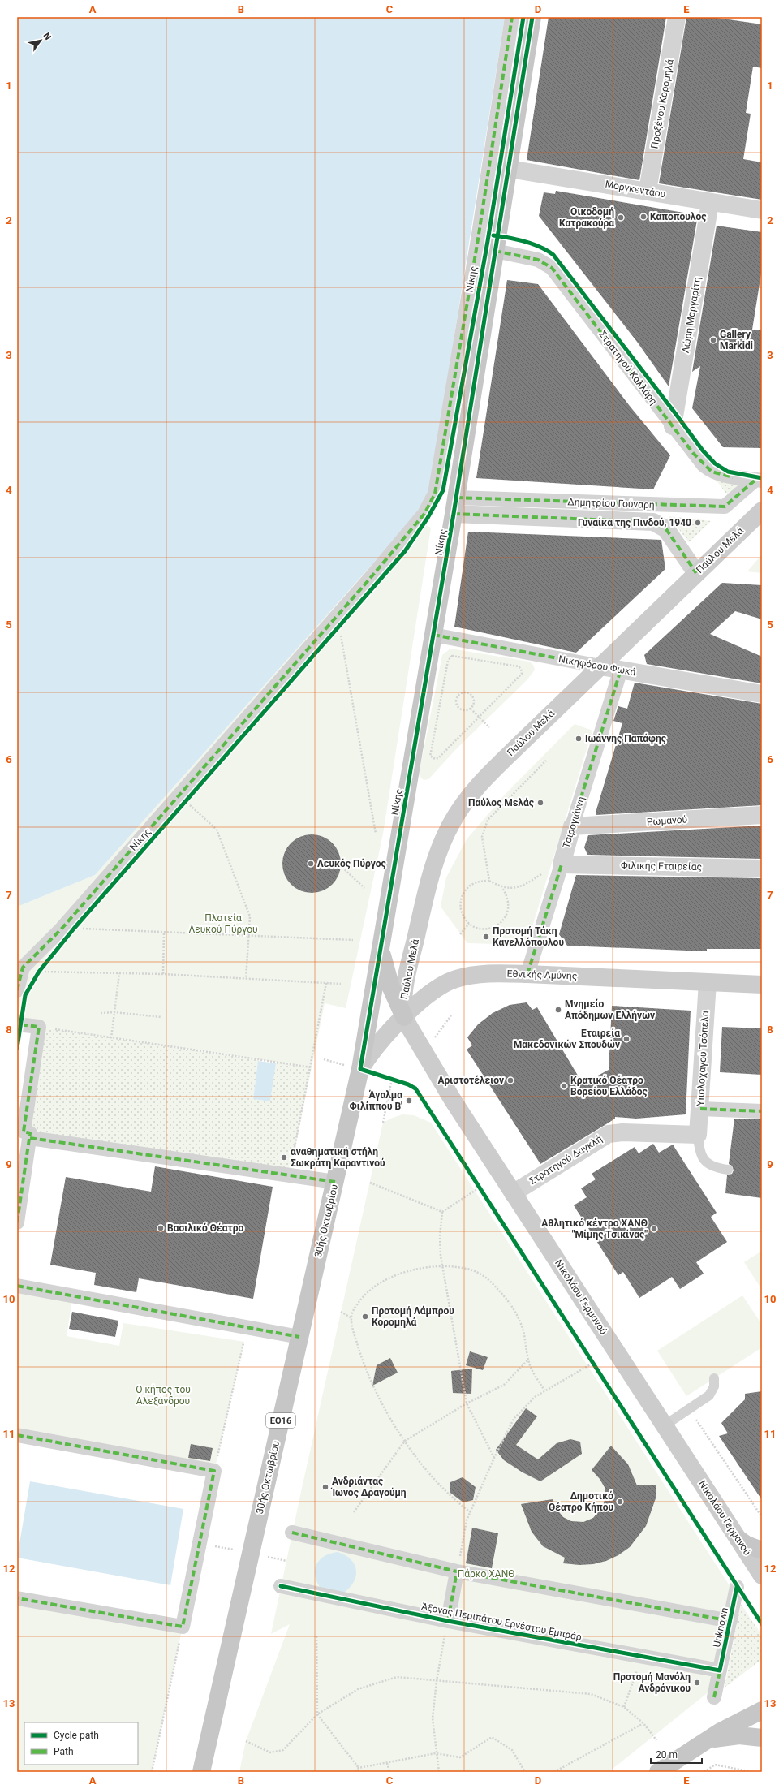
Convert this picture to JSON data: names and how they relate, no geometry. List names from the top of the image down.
{
  "streets": {
    "main road": [
      "Νίκης",
      "Παύλου Μελά",
      "Εθνικής Αμύνης",
      "30ής Οκτωβρίου",
      "Νικολάου Γερμανού",
      "ΕΟ16"
    ],
    "street": [
      "Προξένου Κορομηλά",
      "Μοργκεντάου",
      "Λώρη Μαργαρίτη",
      "Στρατηγού Καλλάρη",
      "Δημητρίου Γούναρη",
      "Νικηφόρου Φωκά",
      "Ρωμανού",
      "Τσιρογιάννη",
      "Φιλικής Εταιρείας",
      "Υπολοχαγού Τσόπελα",
      "Στρατηγού Δαγκλή",
      "Άξονας Περιπάτου Ερνέστου Εμπράρ",
      "Unknown"
    ]
  },
  "crossings": [
    ["Προξένου Κορομηλά", "Μοργκεντάου"],
    ["Μοργκεντάου", "Νίκης"],
    ["Μοργκεντάου", "Λώρη Μαργαρίτη"],
    ["Νίκης", "Στρατηγού Καλλάρη"],
    ["Νίκης", "Δημητρίου Γούναρη"],
    ["Νίκης", "Νικηφόρου Φωκά"],
    ["Νίκης", "Εθνικής Αμύνης"],
    ["Νίκης", "30ής Οκτωβρίου"],
    ["Λώρη Μαργαρίτη", "Στρατηγού Καλλάρη"],
    ["Στρατηγού Καλλάρη", "Δημητρίου Γούναρη"],
    ["Δημητρίου Γούναρη", "Παύλου Μελά"],
    ["Παύλου Μελά", "Νικηφόρου Φωκά"],
    ["Παύλου Μελά", "Εθνικής Αμύνης"],
    ["Παύλου Μελά", "Νικολάου Γερμανού"],
    ["Νικηφόρου Φωκά", "Τσιρογιάννη"],
    ["Ρωμανού", "Τσιρογιάννη"],
    ["Τσιρογιάννη", "Φιλικής Εταιρείας"],
    ["Τσιρογιάννη", "Εθνικής Αμύνης"],
    ["Εθνικής Αμύνης", "Υπολοχαγού Τσόπελα"],
    ["Εθνικής Αμύνης", "30ής Οκτωβρίου"],
    ["Εθνικής Αμύνης", "Νικολάου Γερμανού"],
    ["Υπολοχαγού Τσόπελα", "Στρατηγού Δαγκλή"],
    ["Στρατηγού Δαγκλή", "Νικολάου Γερμανού"],
    ["Άξονας Περιπάτου Ερνέστου Εμπράρ", "Unknown"]
  ],
  "parks": ["Πλατεία Λευκού Πύργου", "Ο κήπος του Αλεξάνδρου", "Πάρκο ΧΑΝΘ"],
  "places": [
    "Καποπουλος",
    "Οικοδομή Κατρακούρα",
    "Gallery Markidi",
    "Γυναίκα της Πινδού, 1940",
    "Ιωάννης Παπάφης",
    "Παύλος Μελάς",
    "Λευκός Πύργος",
    "Προτομή Τάκη Κανελλόπουλου",
    "Μνημείο Απόδημων Ελλήνων",
    "Εταιρεία Μακεδονικών Σπουδών",
    "Αριστοτέλειον",
    "Κρατικό Θέατρο Βορείου Ελλάδος",
    "Άγαλμα Φιλίππου Β'",
    "αναθηματική στήλη Σωκράτη Καραντινού",
    "Βασιλικό Θέατρο",
    "Αθλητικό κέντρο ΧΑΝΘ \"Μίμης Τσικίνας\"",
    "Προτομή Λάμπρου Κορομηλά",
    "Ανδριάντας Ίωνος Δραγούμη",
    "Δημοτικό Θέατρο Κήπου",
    "Προτομή Μανόλη Ανδρόνικου"
  ],
  "legend": ["Cycle path", "Path"],
  "scale_bar": "20 m",
  "north": "top right",
  "grid": {
    "columns": [
      "A",
      "B",
      "C",
      "D",
      "E"
    ],
    "rows": [
      "1",
      "2",
      "3",
      "4",
      "5",
      "6",
      "7",
      "8",
      "9",
      "10",
      "11",
      "12",
      "13"
    ]
  }
}
